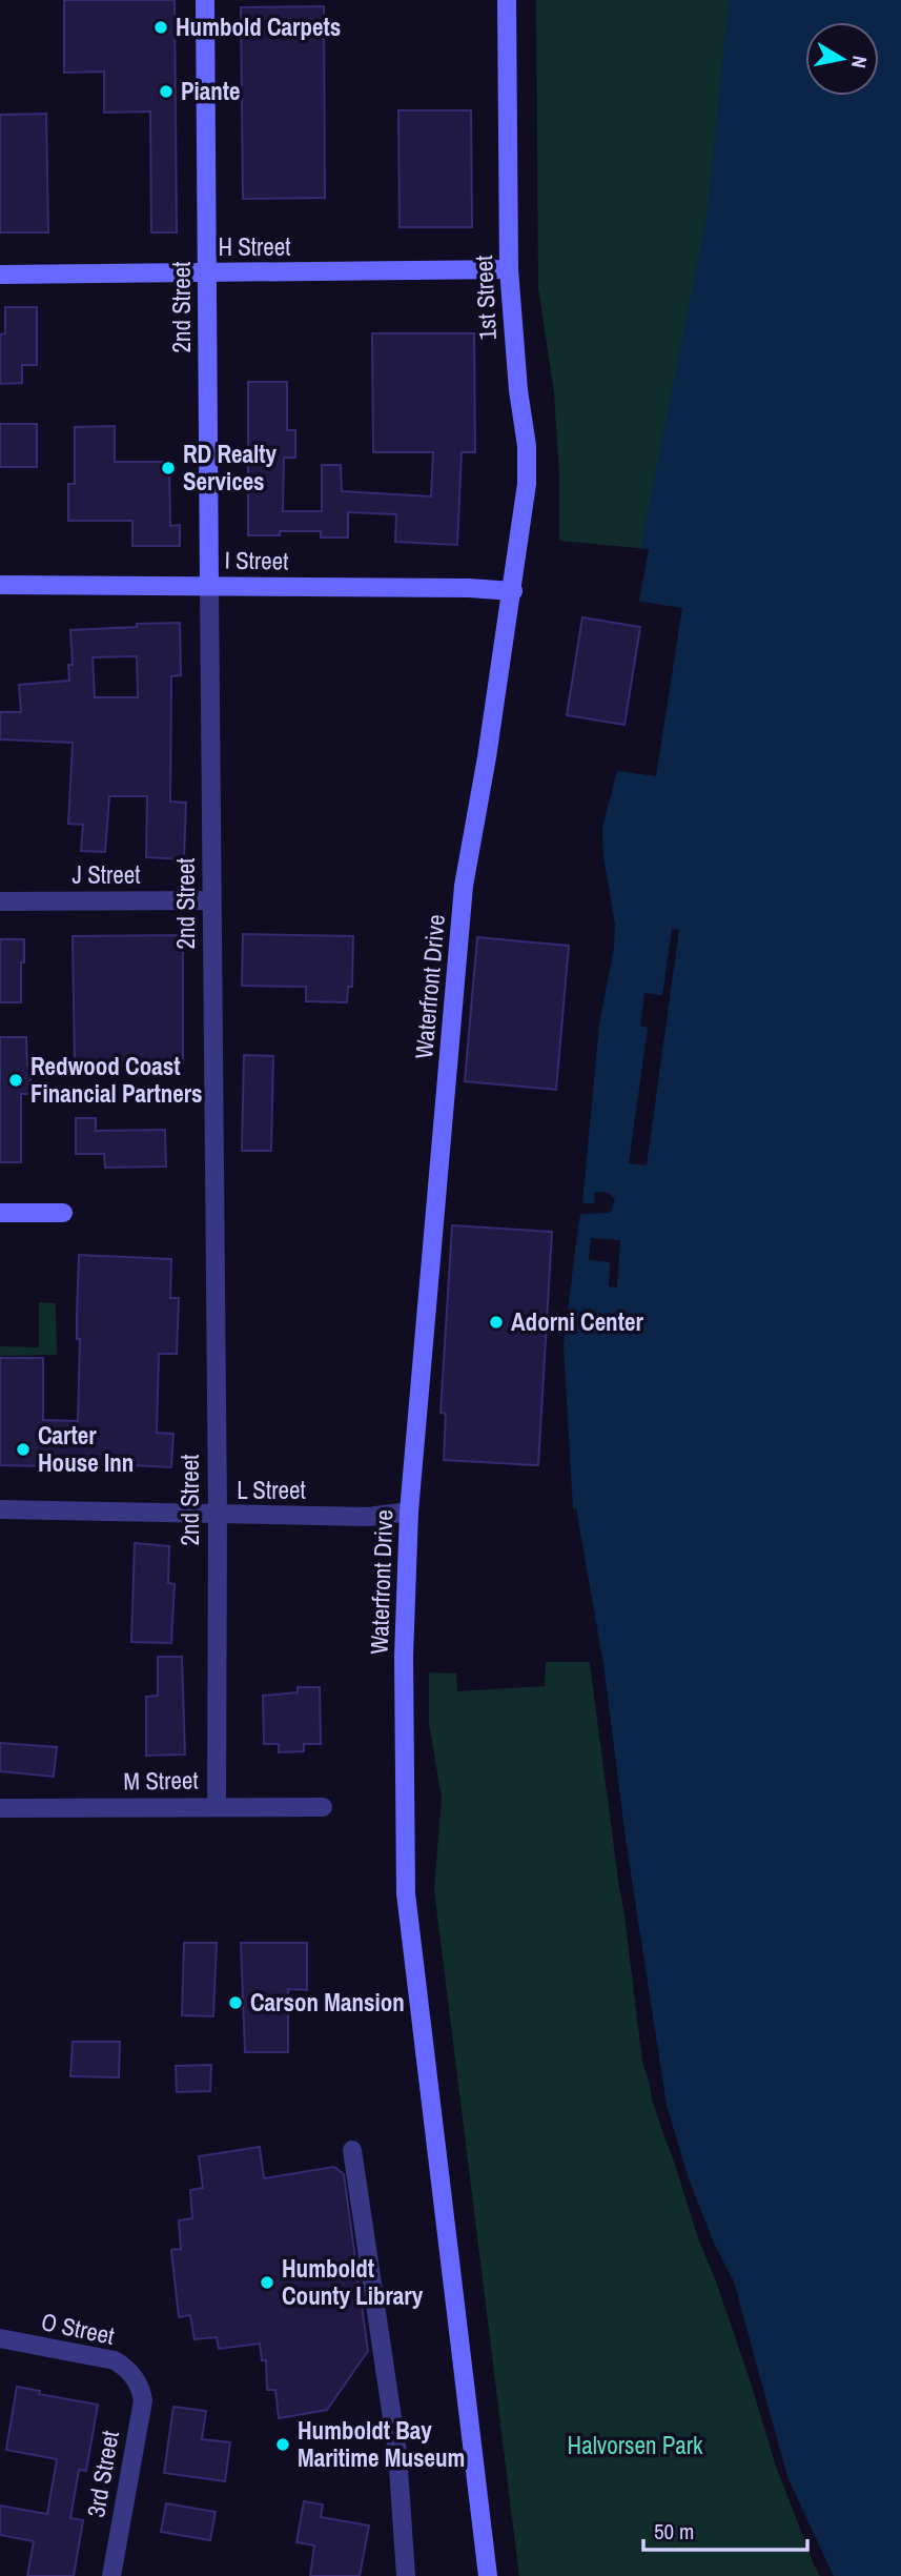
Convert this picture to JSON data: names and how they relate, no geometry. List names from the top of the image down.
{
  "streets": {
    "street": [
      "H Street",
      "1st Street",
      "2nd Street",
      "I Street",
      "J Street",
      "Waterfront Drive",
      "L Street",
      "M Street",
      "O Street",
      "3rd Street"
    ]
  },
  "crossings": [
    ["H Street", "1st Street"],
    ["H Street", "2nd Street"],
    ["1st Street", "I Street"],
    ["1st Street", "Waterfront Drive"],
    ["2nd Street", "I Street"],
    ["2nd Street", "J Street"],
    ["2nd Street", "L Street"],
    ["2nd Street", "M Street"],
    ["I Street", "Waterfront Drive"],
    ["Waterfront Drive", "L Street"],
    ["O Street", "3rd Street"]
  ],
  "parks": ["Halvorsen Park"],
  "places": [
    "Humbold Carpets",
    "Piante",
    "RD Realty Services",
    "Redwood Coast Financial Partners",
    "Adorni Center",
    "Carter House Inn",
    "Carson Mansion",
    "Humboldt County Library",
    "Humboldt Bay Maritime Museum"
  ],
  "scale_bar": "50 m",
  "north": "right"
}
